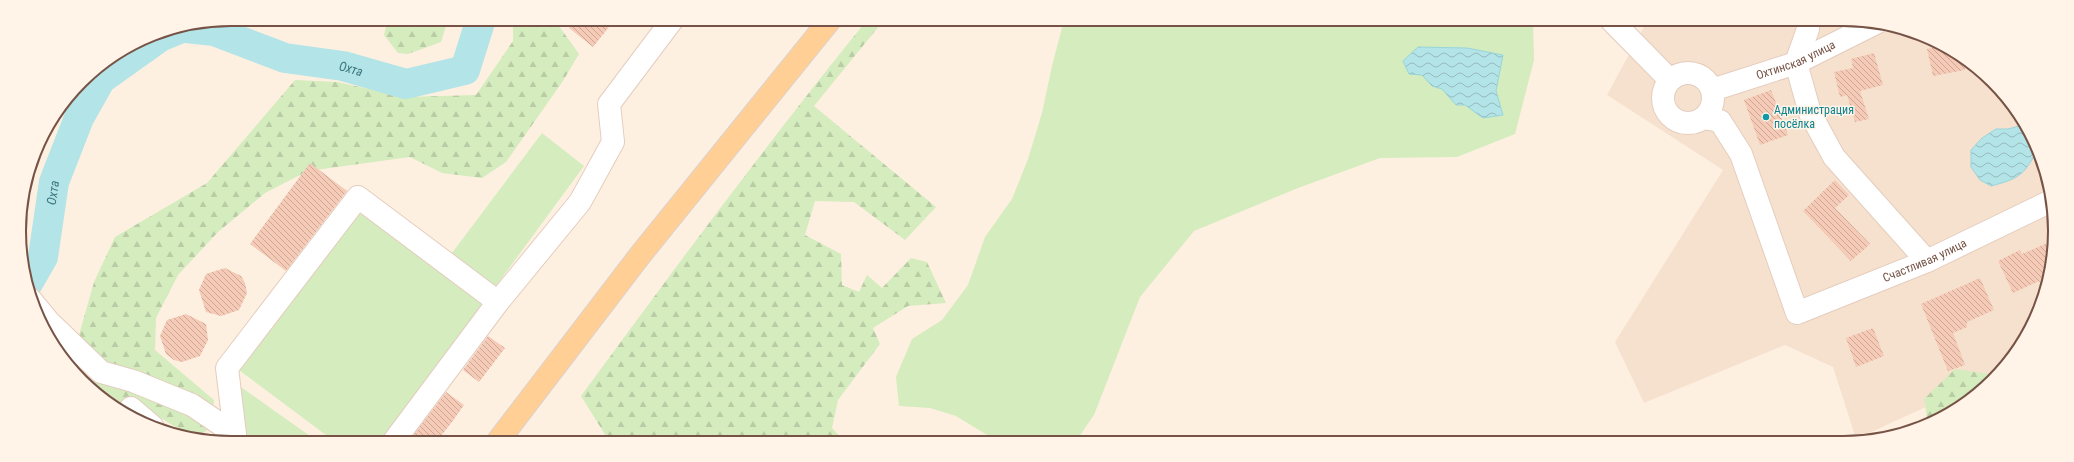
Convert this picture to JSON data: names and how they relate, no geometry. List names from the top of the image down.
{
  "streets": {
    "street": ["Охтинская улица", "Счастливая улица"]
  },
  "crossings": [
    ["Охтинская улица", "Счастливая улица"]
  ],
  "water": ["Охта"],
  "places": ["Администрация посёлка"]
}
